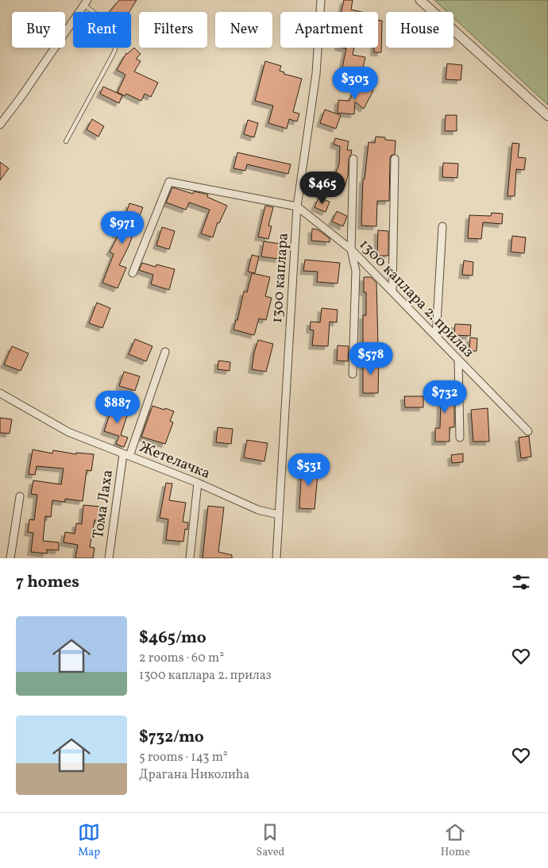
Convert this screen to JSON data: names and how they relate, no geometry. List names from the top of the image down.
{
  "streets": {
    "street": [
      "1300 каплара",
      "1300 каплара 2. прилаз",
      "Жетелачка",
      "Тома Лаха"
    ]
  },
  "crossings": [
    ["1300 каплара", "1300 каплара 2. прилаз"],
    ["1300 каплара", "Жетелачка"],
    ["Жетелачка", "Тома Лаха"]
  ],
  "page": {
    "chip": [
      "Buy",
      "Rent",
      "Filters",
      "New",
      "Apartment",
      "House"
    ],
    "price": [
      "$303",
      "$465",
      "$971",
      "$578",
      "$732",
      "$887",
      "$531"
    ],
    "heading": "7 homes",
    "list": [
      {
        "name": "$465/mo",
        "note": "2 rooms · 60 m² · 1300 каплара 2. прилаз"
      },
      {
        "name": "$732/mo",
        "note": "5 rooms · 143 m² · Драгана Николића"
      }
    ],
    "tabs": ["Map", "Saved", "Home"]
  }
}
